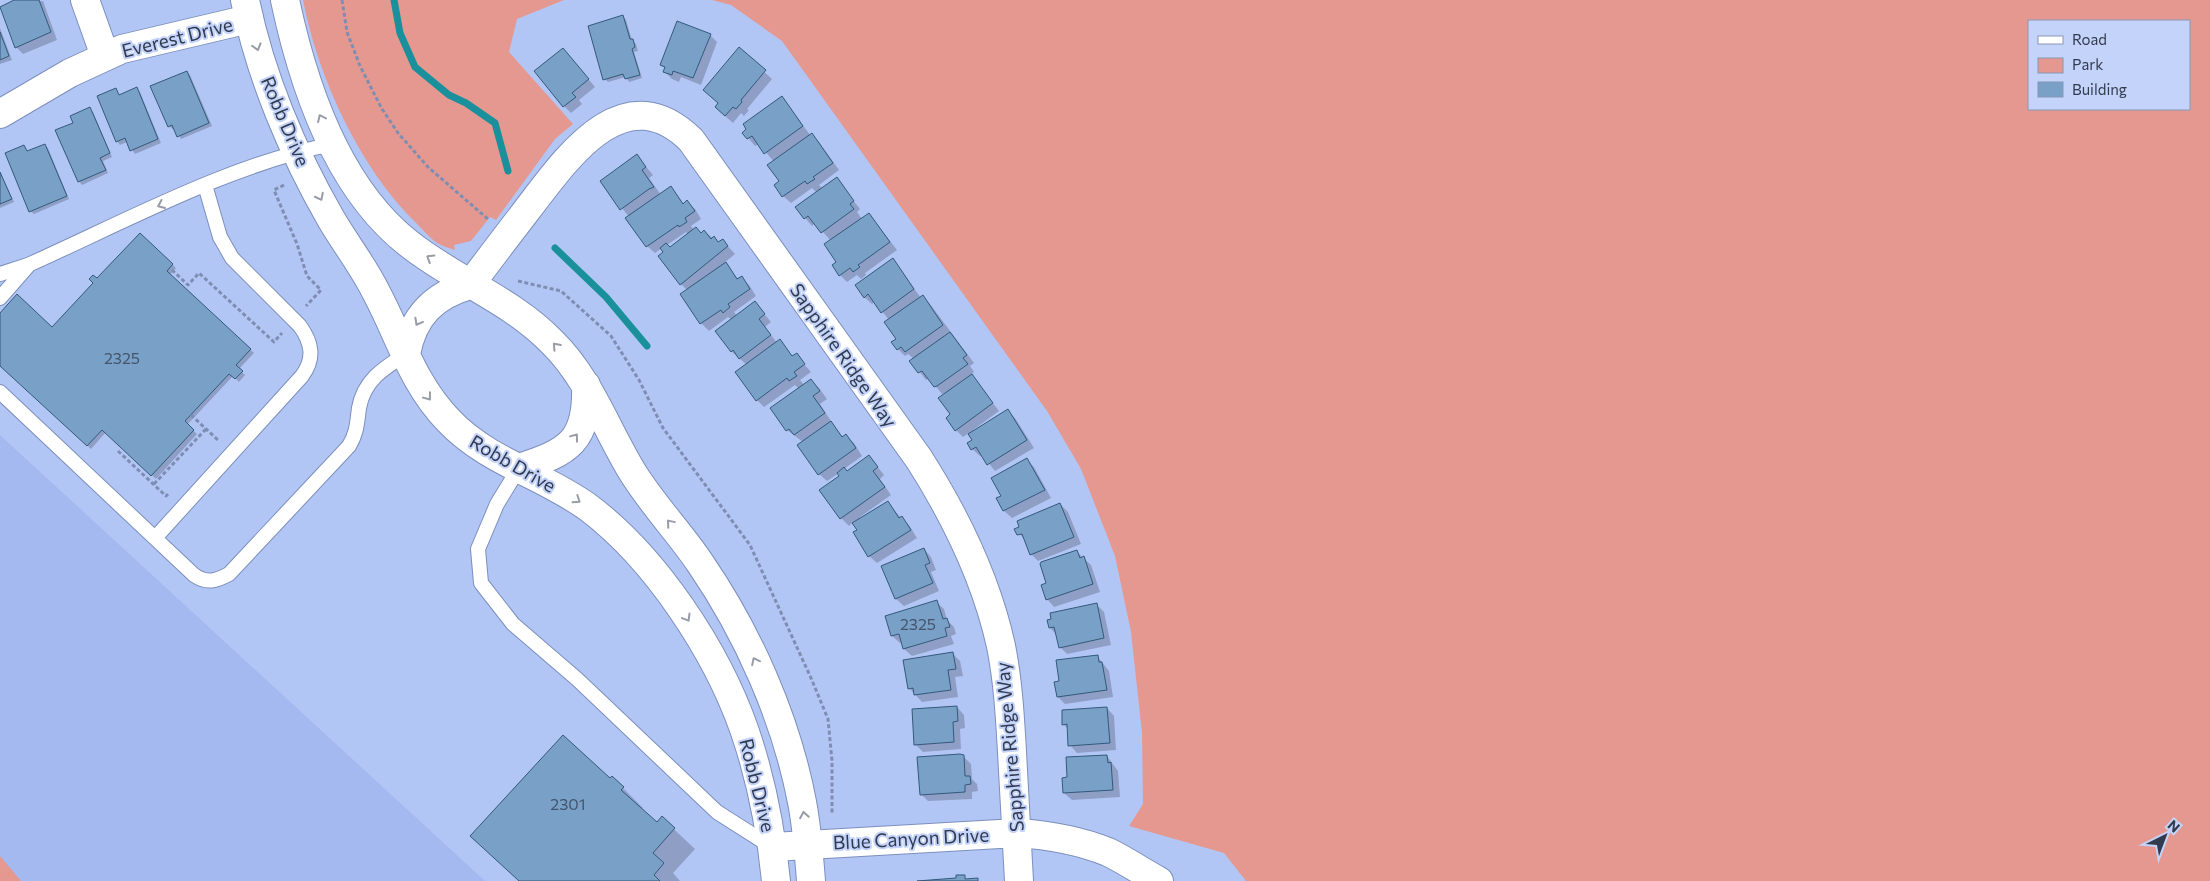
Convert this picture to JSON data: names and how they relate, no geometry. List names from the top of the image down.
{
  "streets": {
    "street": [
      "Everest Drive",
      "Robb Drive",
      "Sapphire Ridge Way",
      "Blue Canyon Drive"
    ]
  },
  "crossings": [
    ["Everest Drive", "Robb Drive"],
    ["Robb Drive", "Sapphire Ridge Way"],
    ["Robb Drive", "Blue Canyon Drive"],
    ["Sapphire Ridge Way", "Blue Canyon Drive"]
  ],
  "house_numbers": ["2325", "2325", "2301"],
  "legend": ["Road", "Park", "Building"],
  "north": "top right"
}
